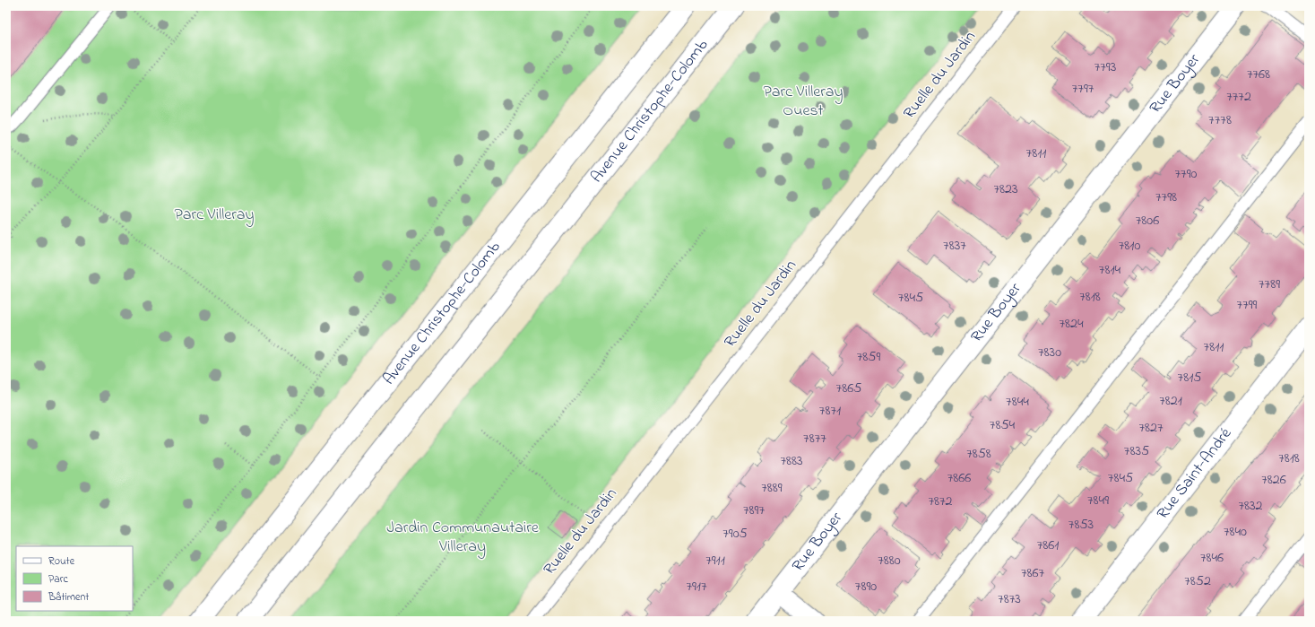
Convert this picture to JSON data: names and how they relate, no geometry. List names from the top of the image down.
{
  "streets": {
    "main road": ["Rue Boyer", "Avenue Christophe-Colomb", "Rue Saint-André"],
    "lane": ["Ruelle du Jardin"]
  },
  "parks": ["Parc Villeray Ouest", "Parc Villeray", "Jardin Communautaire Villeray"],
  "house_numbers": [
    "7793",
    "7768",
    "7797",
    "7772",
    "7778",
    "7811",
    "7790",
    "7823",
    "7798",
    "7806",
    "7837",
    "7810",
    "7814",
    "7789",
    "7818",
    "7845",
    "7799",
    "7824",
    "7811",
    "7830",
    "7859",
    "7815",
    "7865",
    "7821",
    "7844",
    "7871",
    "7854",
    "7827",
    "7877",
    "7835",
    "7858",
    "7818",
    "7883",
    "7866",
    "7845",
    "7826",
    "7889",
    "7849",
    "7872",
    "7832",
    "7897",
    "7853",
    "7840",
    "7905",
    "7861",
    "7846",
    "7911",
    "7880",
    "7867",
    "7852",
    "7917",
    "7890",
    "7873"
  ],
  "legend": ["Route", "Parc", "Bâtiment"]
}
